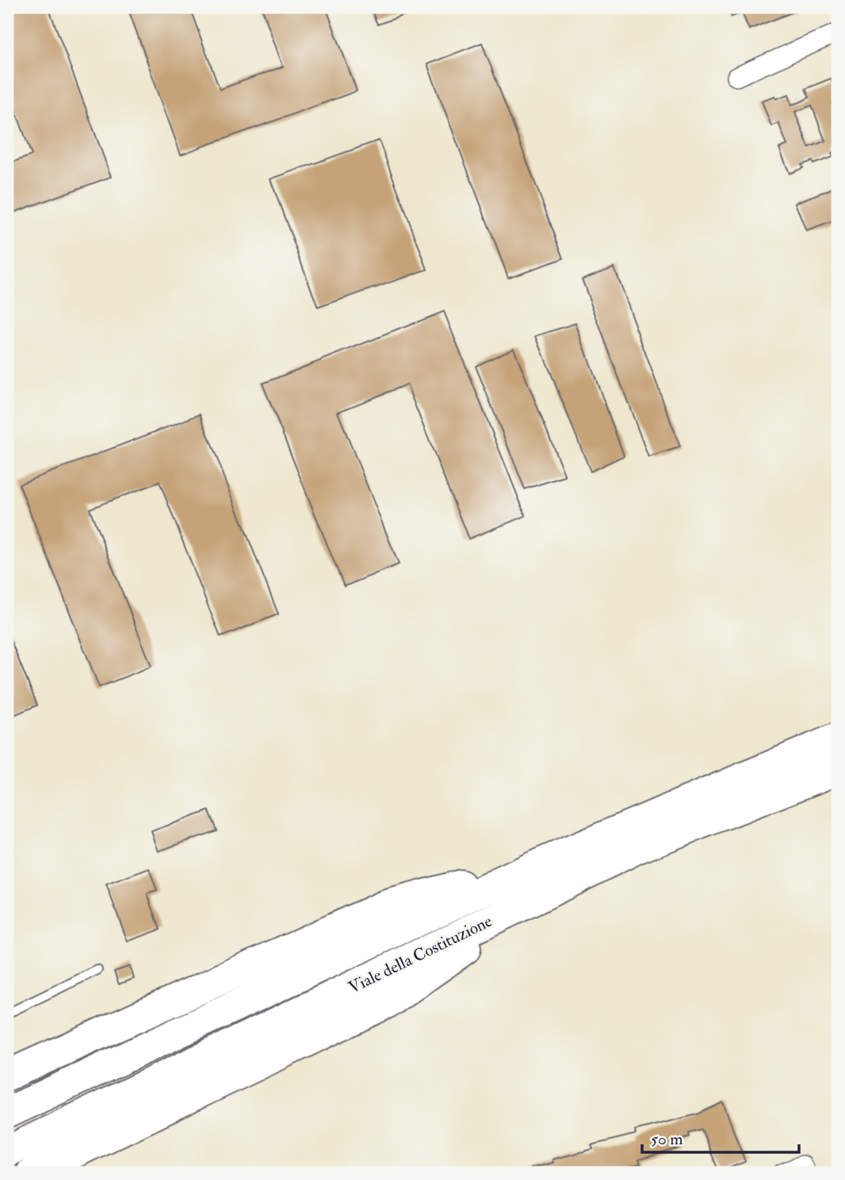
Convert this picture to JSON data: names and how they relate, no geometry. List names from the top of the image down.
{
  "streets": {
    "highway": ["Viale della Costituzione"]
  },
  "scale_bar": "50 m"
}
